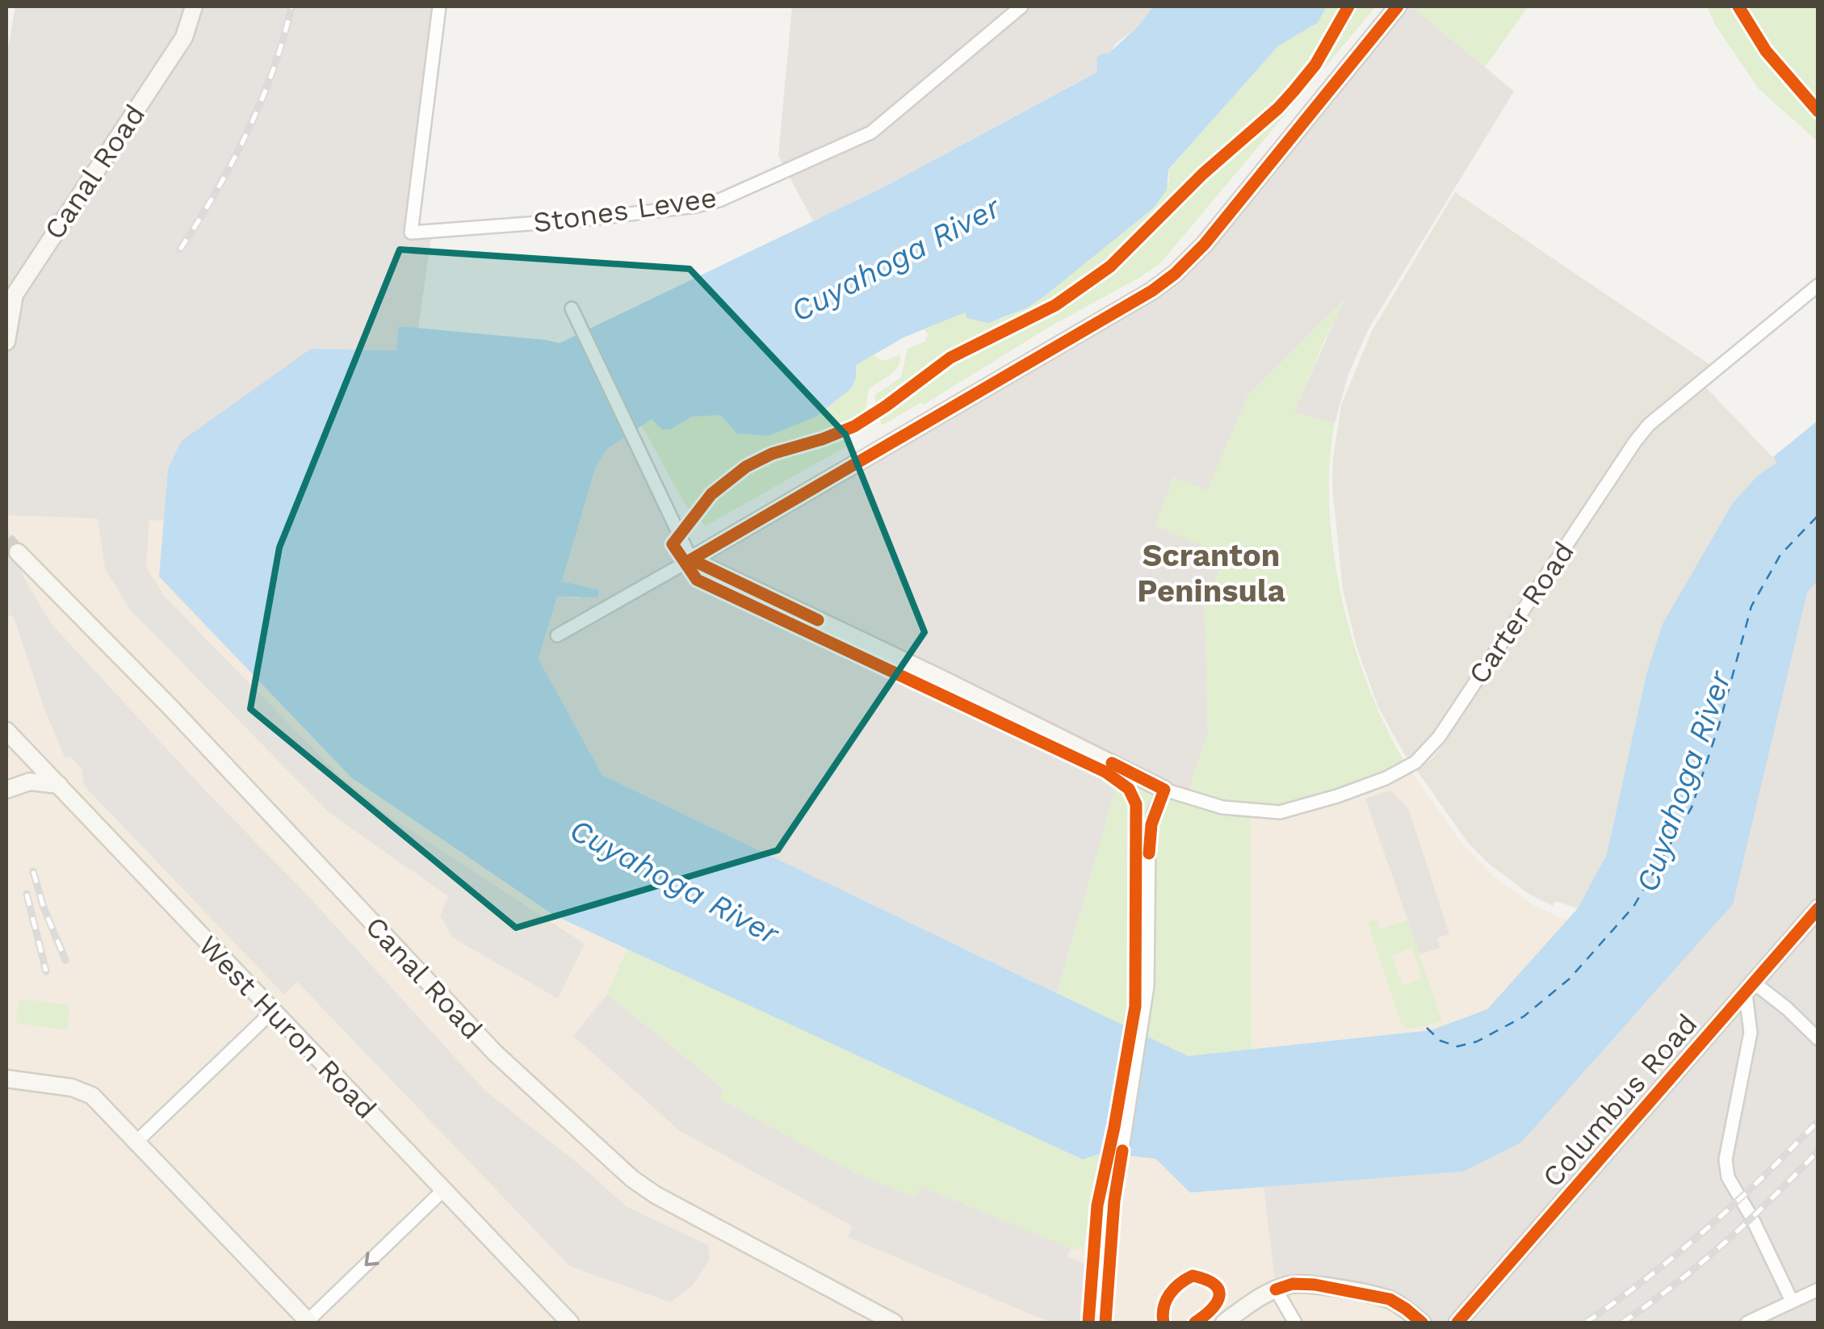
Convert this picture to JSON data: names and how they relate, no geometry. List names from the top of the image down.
{
  "streets": {
    "street": [
      "Canal Road",
      "Stones Levee",
      "Carter Road",
      "West Huron Road",
      "Columbus Road"
    ]
  },
  "districts": ["Scranton Peninsula"],
  "water": ["Cuyahoga River"]
}
